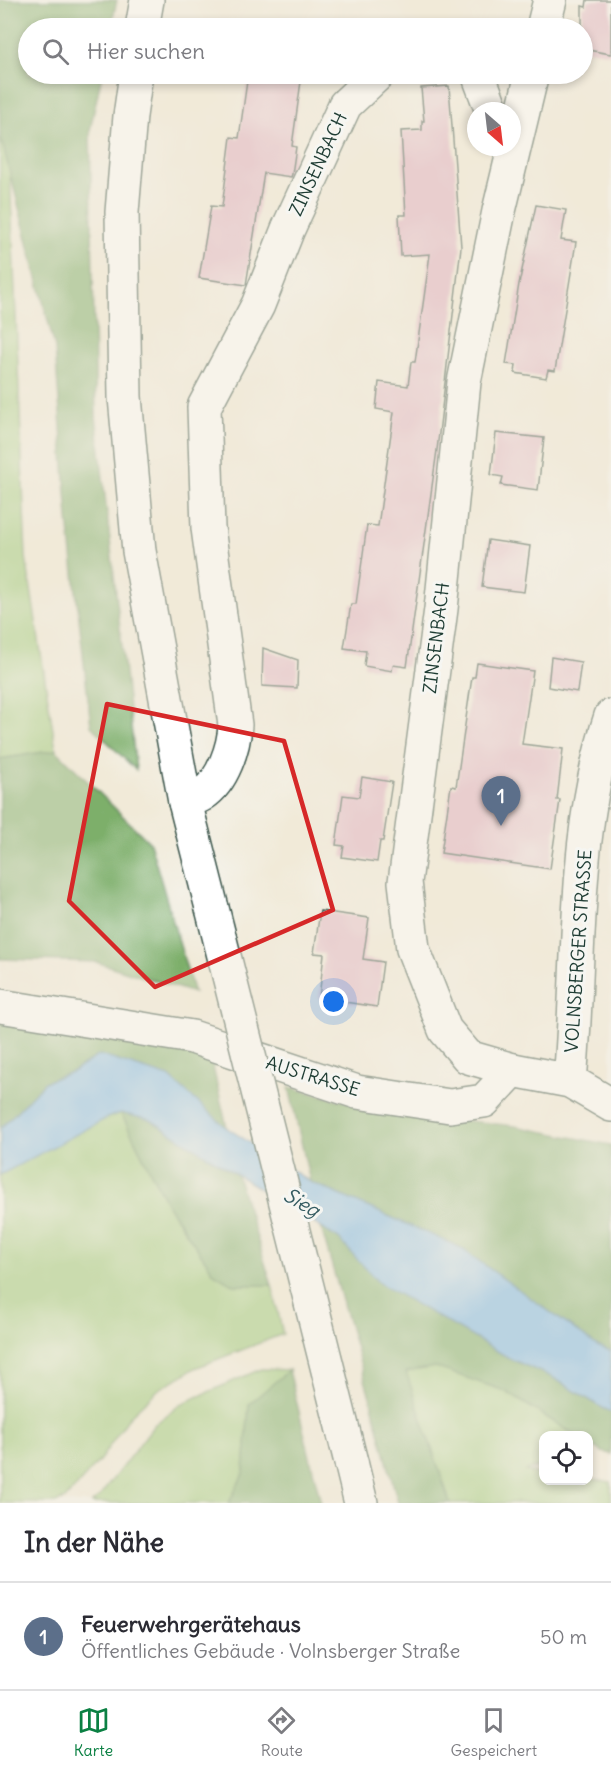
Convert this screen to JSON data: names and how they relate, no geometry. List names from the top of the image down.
{
  "streets": {
    "street": ["ZINSENBACH", "VOLNSBERGER STRASSE", "AUSTRASSE"]
  },
  "crossings": [
    ["ZINSENBACH", "AUSTRASSE"]
  ],
  "water": ["Sieg"],
  "north": "bottom right",
  "page": {
    "search": "Hier suchen",
    "pins": "1",
    "heading": "In der Nähe",
    "list": [
      {
        "mark": "1",
        "name": "Feuerwehrgerätehaus",
        "note": "Öffentliches Gebäude · Volnsberger Straße",
        "value": "50 m"
      }
    ],
    "nav": ["Karte", "Route", "Gespeichert"]
  }
}
